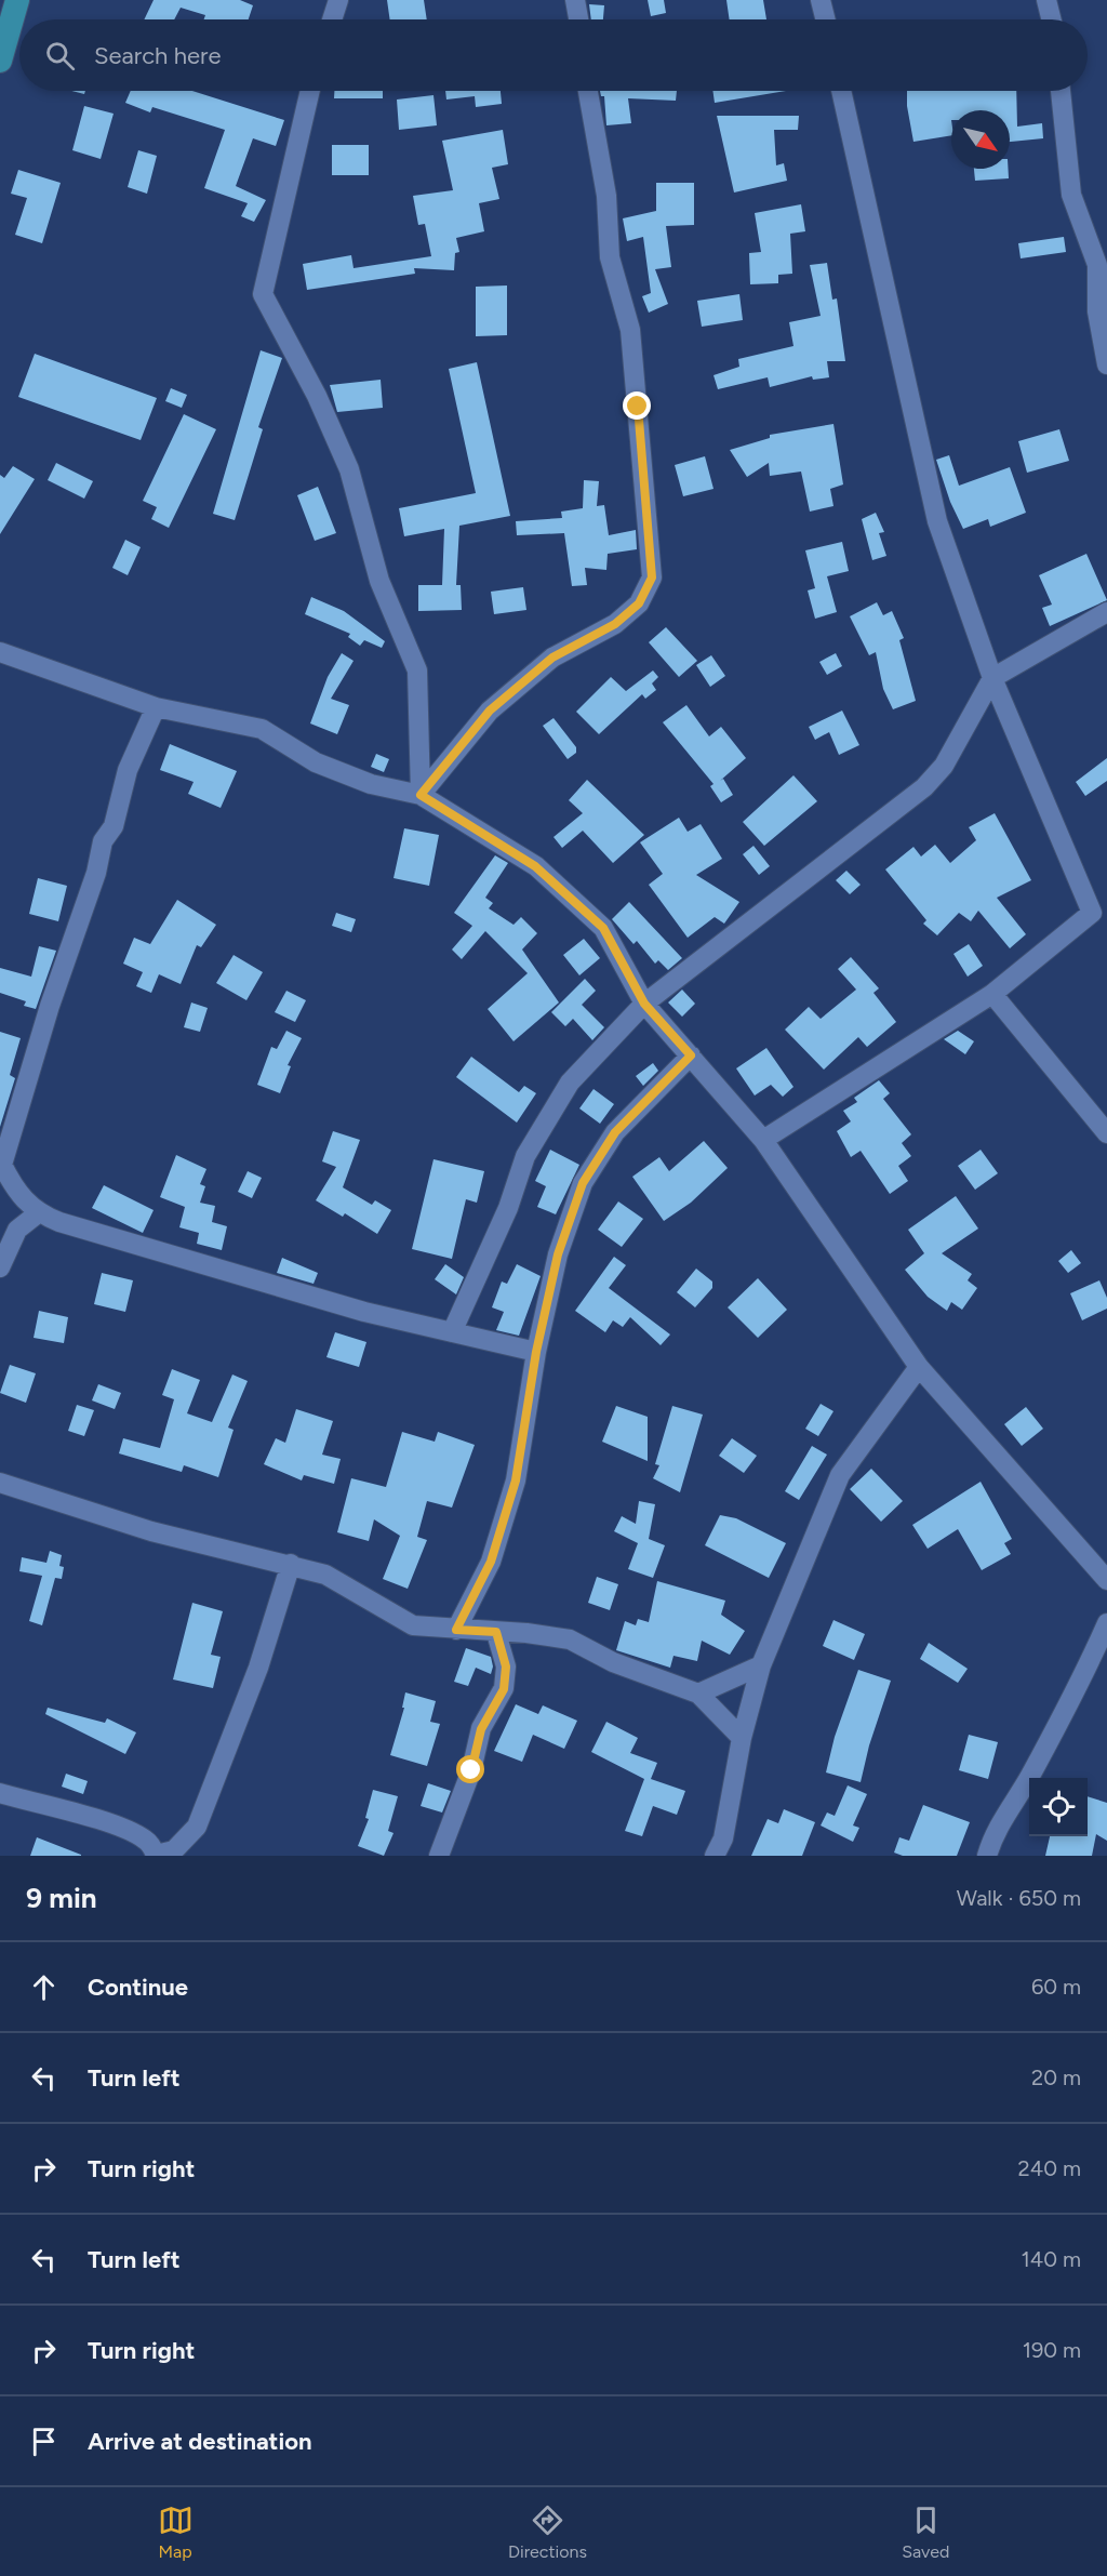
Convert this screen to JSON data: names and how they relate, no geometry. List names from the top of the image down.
{
  "north": "bottom right",
  "page": {
    "search": "Search here",
    "heading": ["9 min", "Walk · 650 m"],
    "list": [
      ["Continue", "60 m"],
      ["Turn left", "20 m"],
      ["Turn right", "240 m"],
      ["Turn left", "140 m"],
      ["Turn right", "190 m"],
      "Arrive at destination"
    ],
    "nav": ["Map", "Directions", "Saved"]
  }
}
